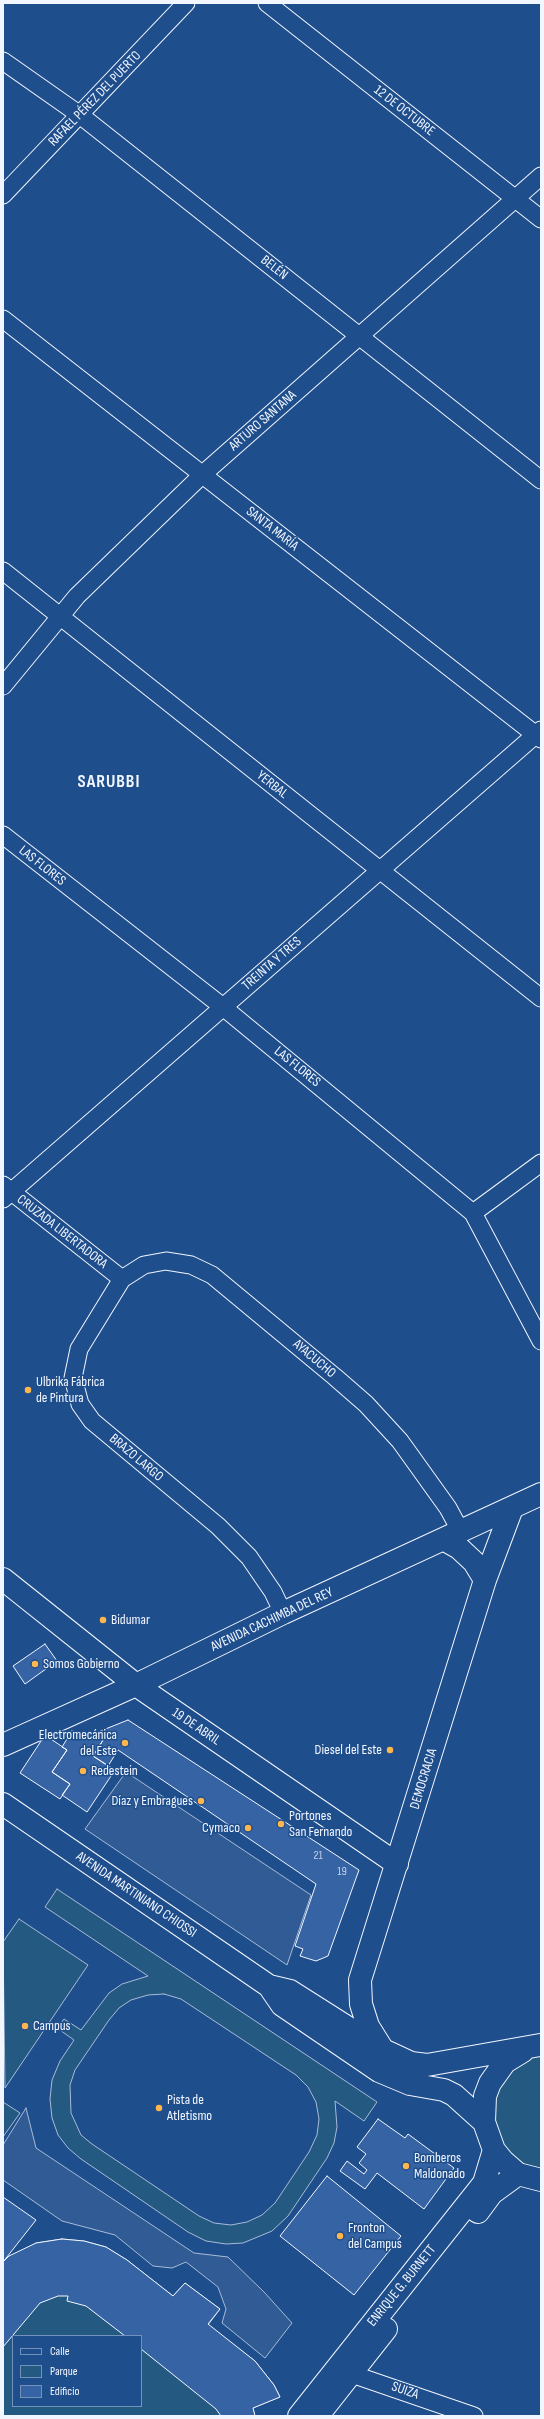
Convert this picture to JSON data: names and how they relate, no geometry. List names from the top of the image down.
{
  "streets": {
    "street": [
      "RAFAEL PÉREZ DEL PUERTO",
      "12 DE OCTUBRE",
      "BELÉN",
      "ARTURO SANTANA",
      "SANTA MARÍA",
      "YERBAL",
      "LAS FLORES",
      "TREINTA Y TRES",
      "CRUZADA LIBERTADORA",
      "AYACUCHO",
      "BRAZO LARGO",
      "AVENIDA CACHIMBA DEL REY",
      "19 DE ABRIL",
      "DEMOCRACIA",
      "AVENIDA MARTINIANO CHIOSSI",
      "ENRIQUE G. BURNETT",
      "SUIZA"
    ]
  },
  "crossings": [
    ["RAFAEL PÉREZ DEL PUERTO", "BELÉN"],
    ["12 DE OCTUBRE", "ARTURO SANTANA"],
    ["BELÉN", "ARTURO SANTANA"],
    ["ARTURO SANTANA", "SANTA MARÍA"],
    ["ARTURO SANTANA", "YERBAL"],
    ["SANTA MARÍA", "TREINTA Y TRES"],
    ["YERBAL", "TREINTA Y TRES"],
    ["LAS FLORES", "TREINTA Y TRES"],
    ["TREINTA Y TRES", "CRUZADA LIBERTADORA"],
    ["CRUZADA LIBERTADORA", "AYACUCHO"],
    ["CRUZADA LIBERTADORA", "BRAZO LARGO"],
    ["AYACUCHO", "BRAZO LARGO"],
    ["AYACUCHO", "AVENIDA CACHIMBA DEL REY"],
    ["BRAZO LARGO", "AVENIDA CACHIMBA DEL REY"],
    ["AVENIDA CACHIMBA DEL REY", "19 DE ABRIL"],
    ["AVENIDA CACHIMBA DEL REY", "DEMOCRACIA"],
    ["19 DE ABRIL", "DEMOCRACIA"],
    ["DEMOCRACIA", "AVENIDA MARTINIANO CHIOSSI"],
    ["ENRIQUE G. BURNETT", "SUIZA"]
  ],
  "districts": ["SARUBBI"],
  "places": [
    "Ulbrika Fábrica de Pintura",
    "Bidumar",
    "Somos Gobierno",
    "Electromecánica del Este",
    "Diesel del Este",
    "Redestein",
    "Díaz y Embragues",
    "Portones San Fernando",
    "Cymaco",
    "Campus",
    "Pista de Atletismo",
    "Bomberos Maldonado",
    "Fronton del Campus"
  ],
  "house_numbers": ["21", "19"],
  "legend": ["Calle", "Parque", "Edificio"]
}
